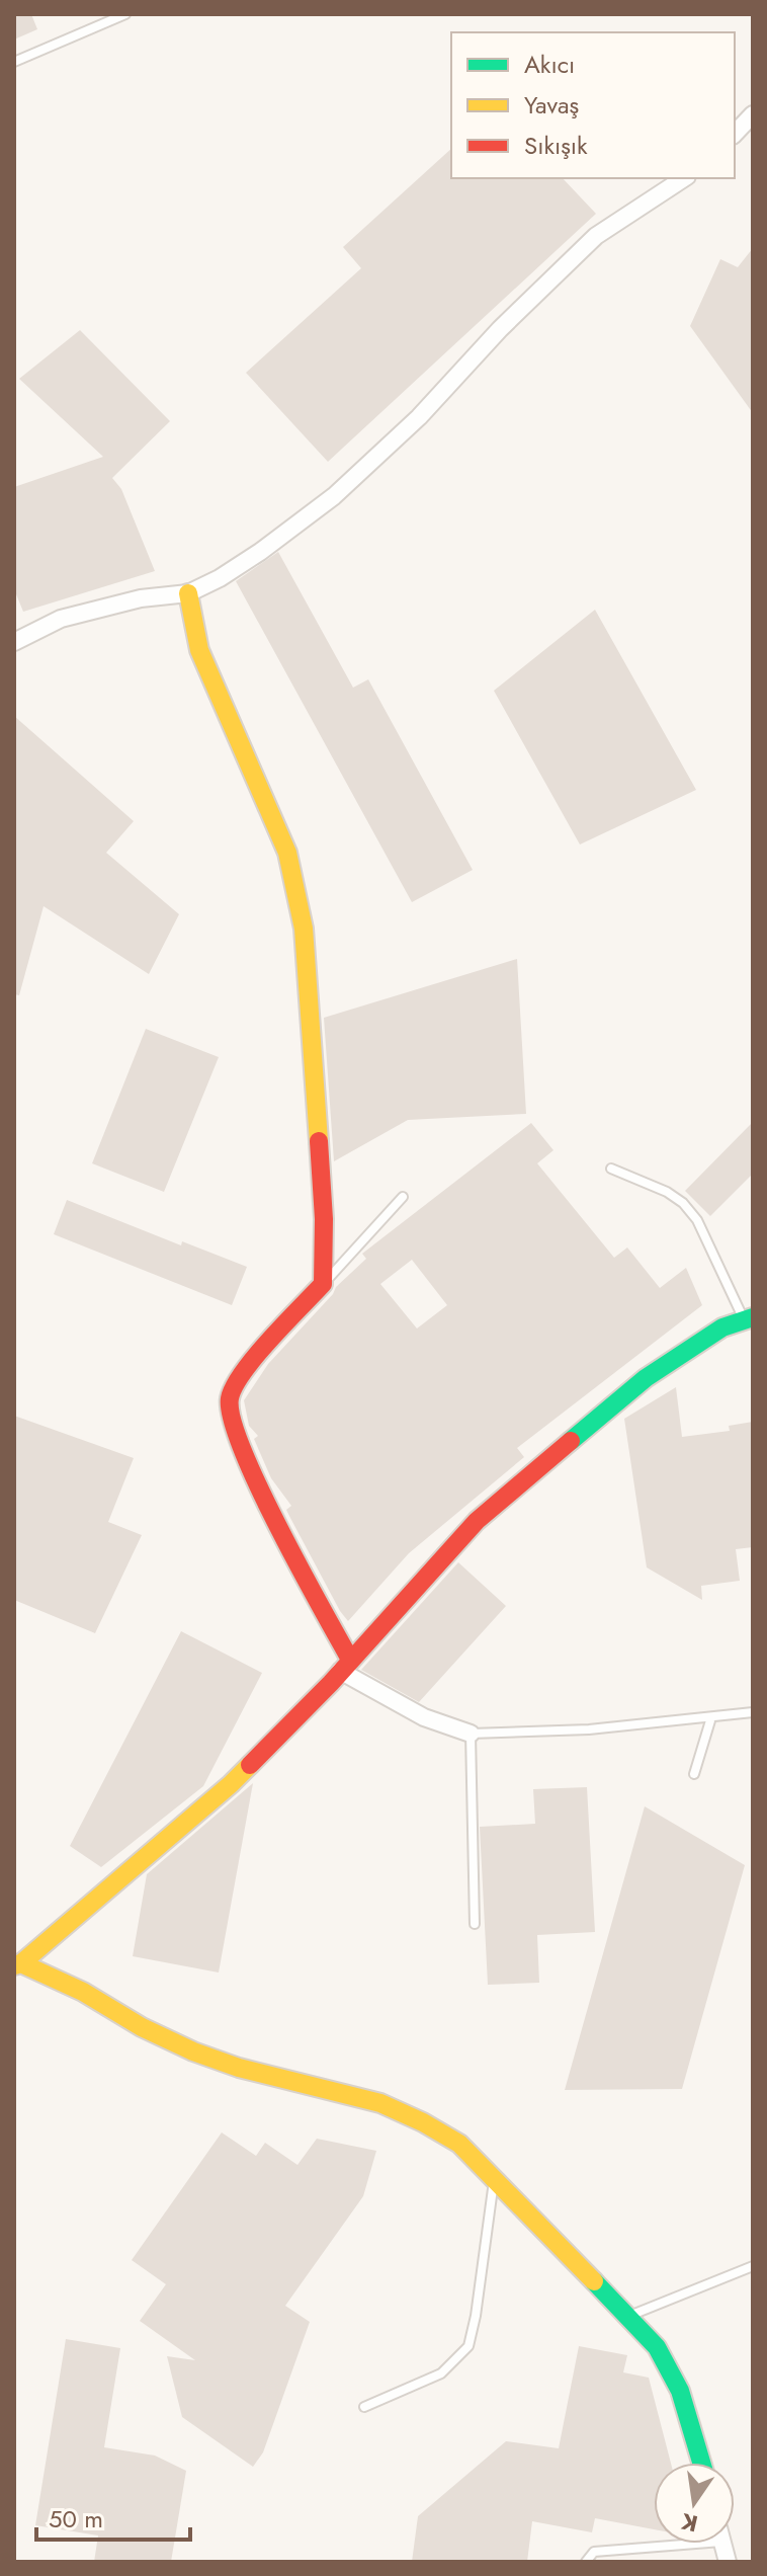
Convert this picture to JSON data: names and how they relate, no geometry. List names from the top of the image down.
{
  "legend": ["Akıcı", "Yavaş", "Sıkışık"],
  "scale_bar": "50 m",
  "north": "bottom"
}
